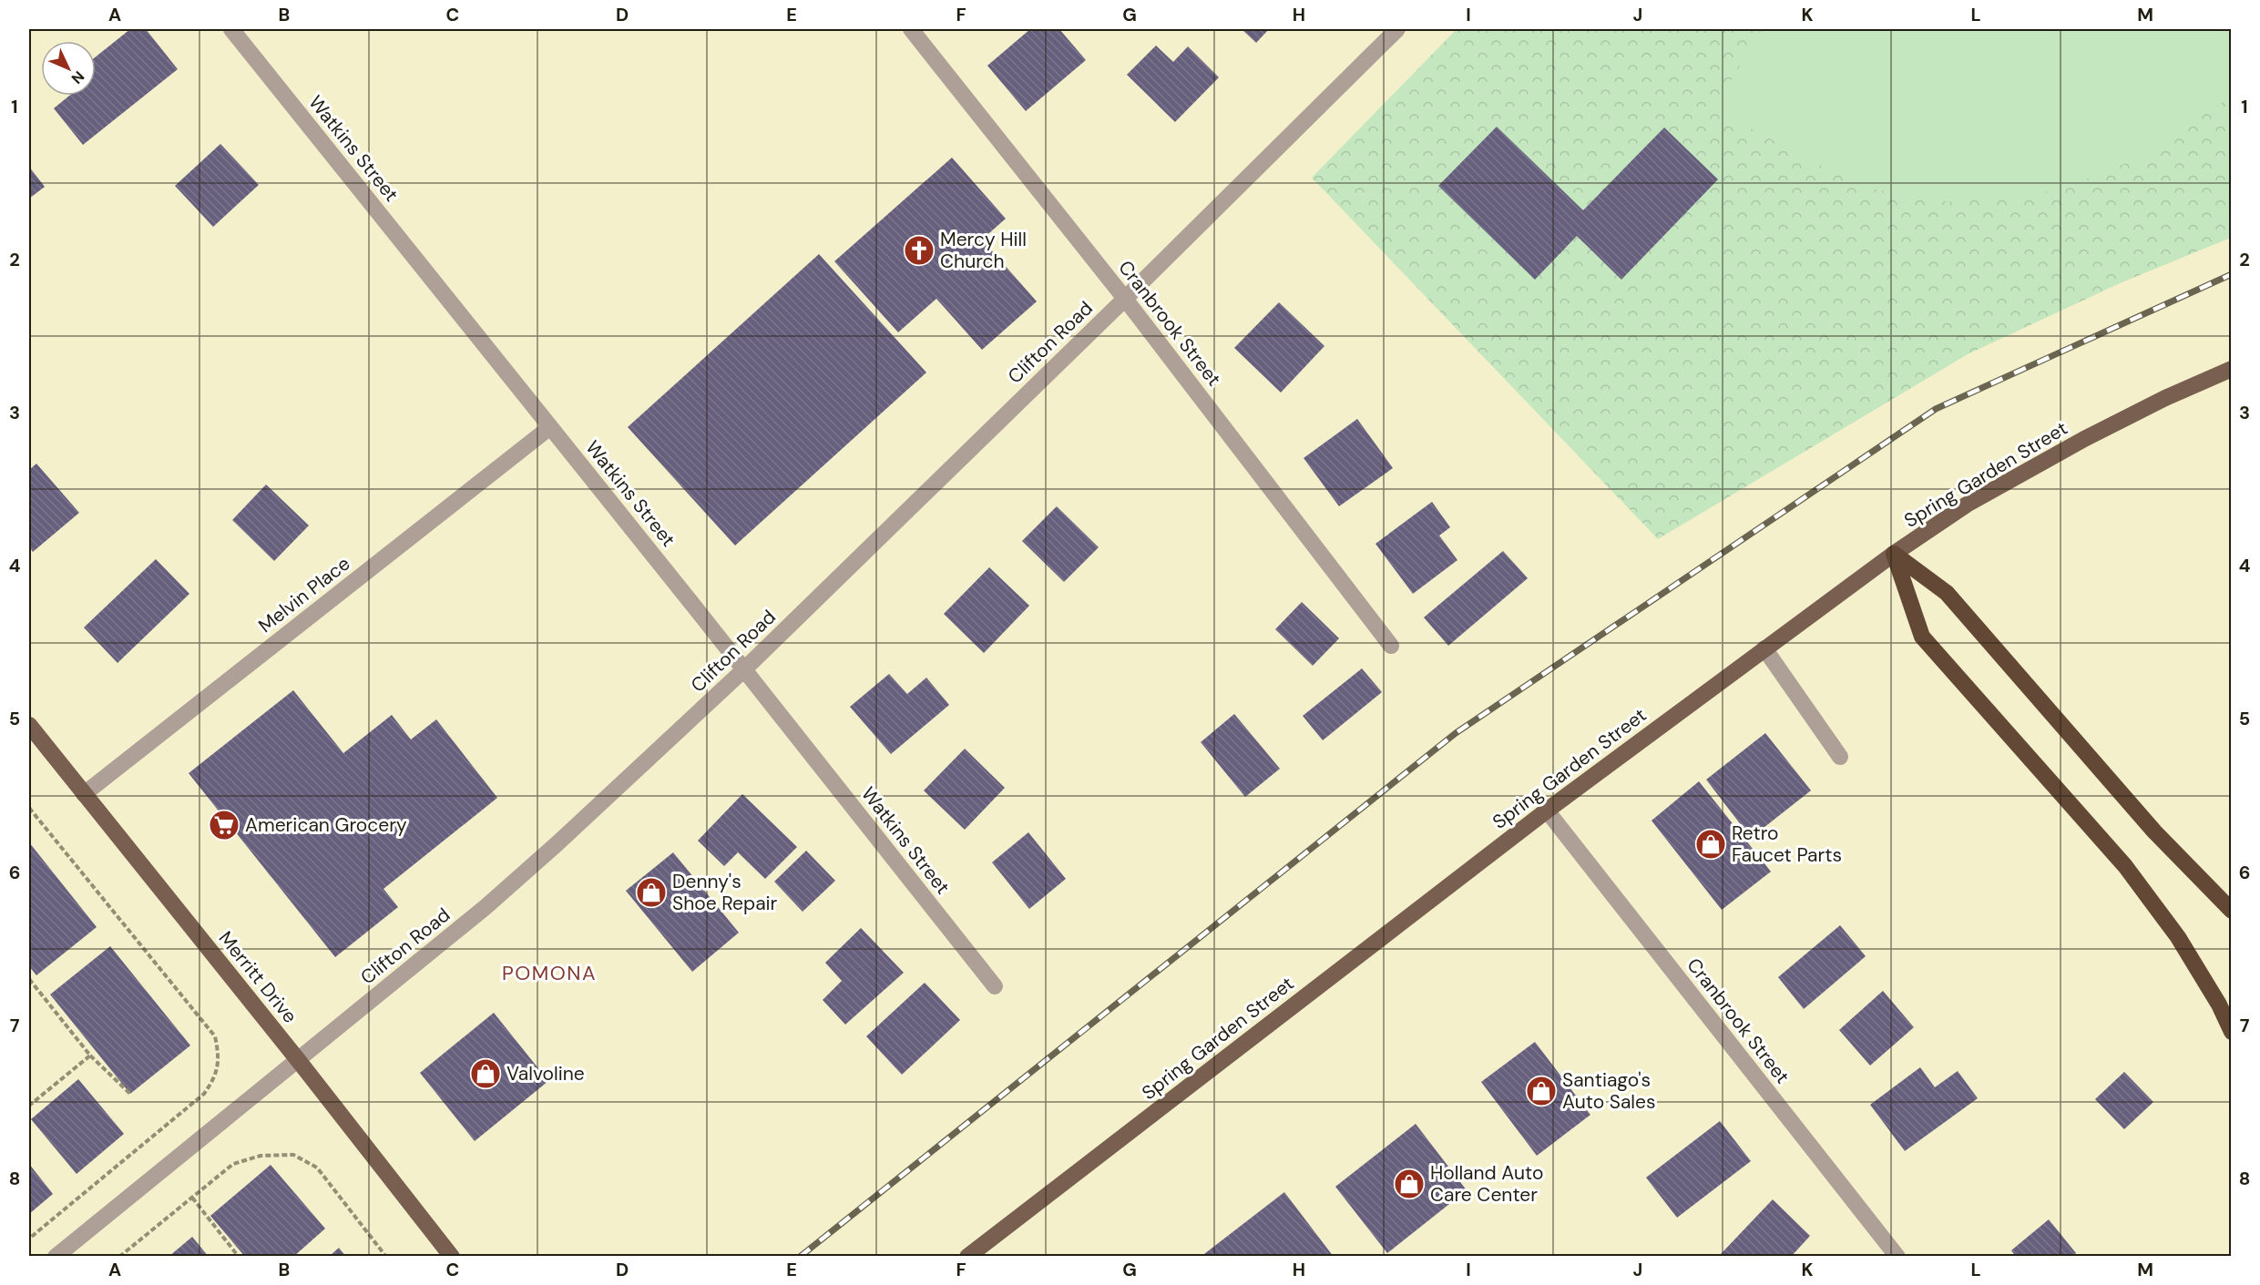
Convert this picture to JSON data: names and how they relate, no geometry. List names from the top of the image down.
{
  "streets": {
    "main road": ["Spring Garden Street", "Merritt Drive"],
    "street": [
      "Watkins Street",
      "Cranbrook Street",
      "Clifton Road",
      "Melvin Place"
    ]
  },
  "crossings": [
    ["Watkins Street", "Clifton Road"],
    ["Watkins Street", "Melvin Place"],
    ["Cranbrook Street", "Clifton Road"],
    ["Cranbrook Street", "Spring Garden Street"],
    ["Clifton Road", "Merritt Drive"],
    ["Melvin Place", "Merritt Drive"]
  ],
  "districts": ["POMONA"],
  "places": {
    "church": ["Mercy Hill Church"],
    "supermarket": ["American Grocery"],
    "shop": [
      "Retro Faucet Parts",
      "Denny's Shoe Repair",
      "Valvoline",
      "Santiago's Auto Sales",
      "Holland Auto Care Center"
    ]
  },
  "north": "bottom right",
  "grid": {
    "columns": [
      "A",
      "B",
      "C",
      "D",
      "E",
      "F",
      "G",
      "H",
      "I",
      "J",
      "K",
      "L",
      "M"
    ],
    "rows": [
      "1",
      "2",
      "3",
      "4",
      "5",
      "6",
      "7",
      "8"
    ]
  }
}
